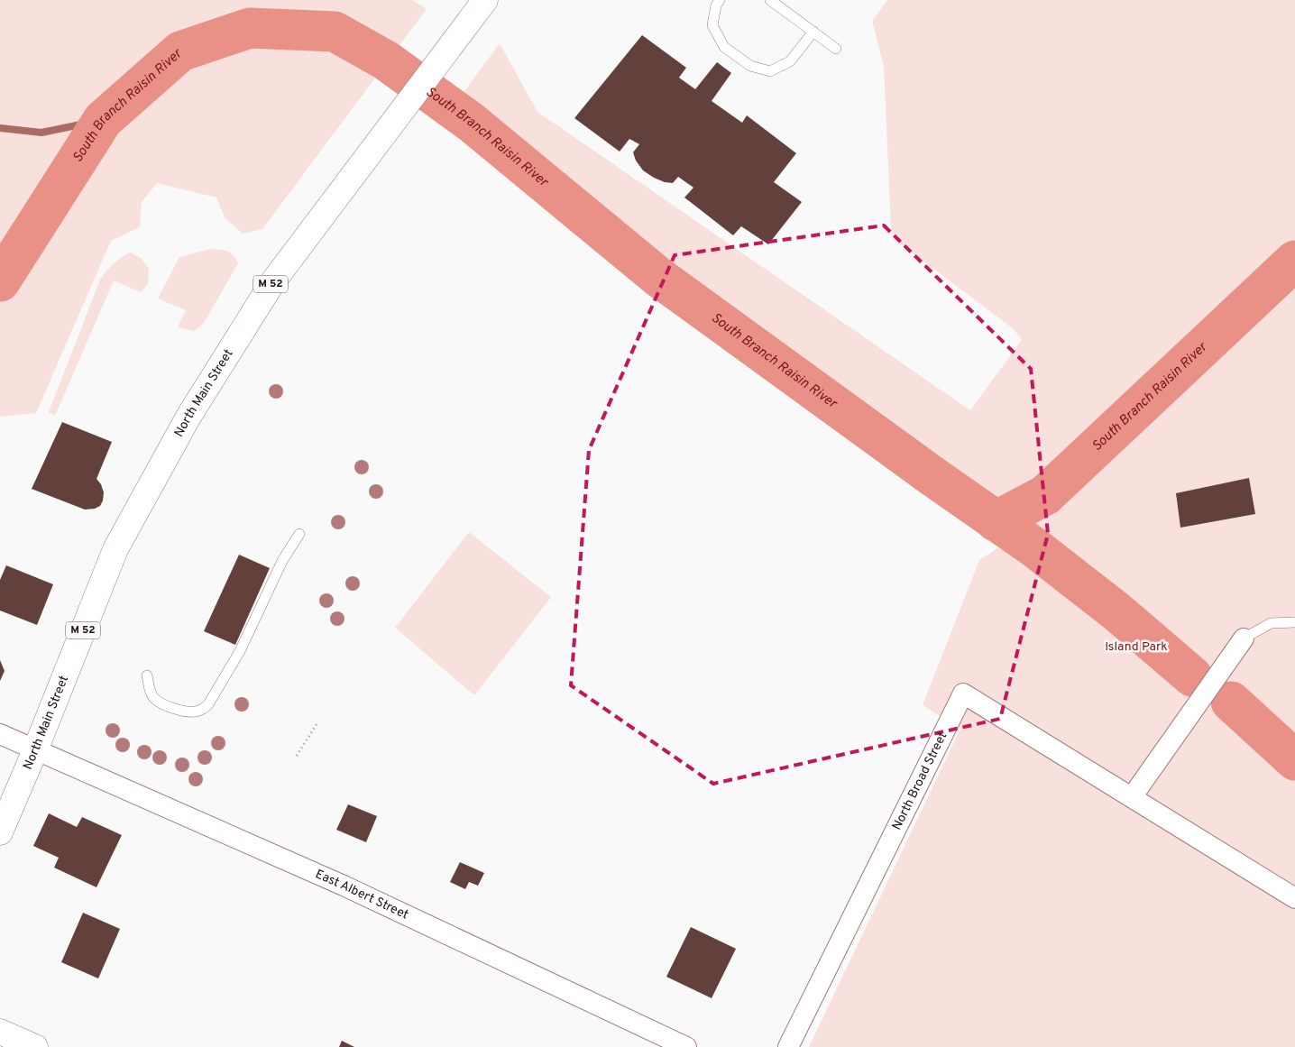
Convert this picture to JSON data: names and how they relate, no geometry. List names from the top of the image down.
{
  "streets": {
    "main road": ["M 52", "North Main Street"],
    "street": ["North Broad Street", "East Albert Street"]
  },
  "crossings": [
    ["North Main Street", "East Albert Street"]
  ],
  "water": ["South Branch Raisin River"],
  "parks": ["Island Park"]
}
